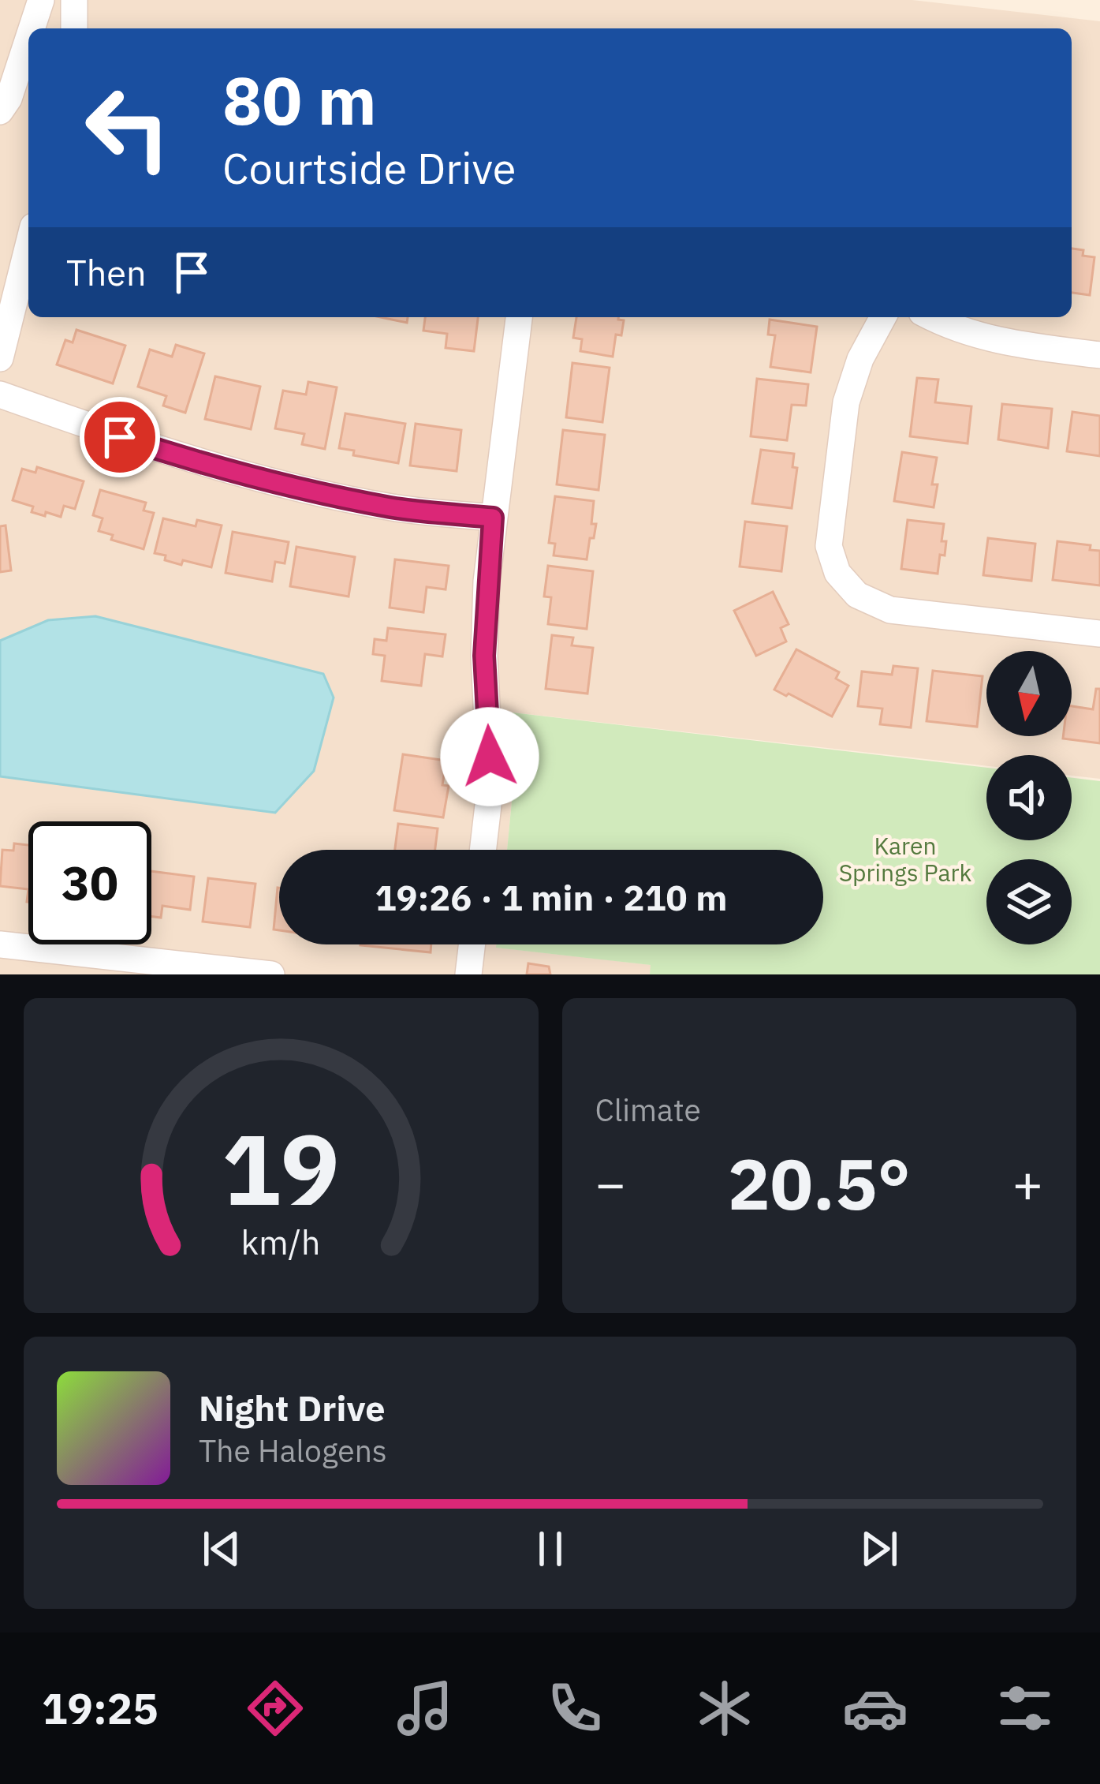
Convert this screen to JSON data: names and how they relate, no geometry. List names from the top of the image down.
{
  "parks": ["Karen Springs Park"],
  "north": "bottom",
  "page": {
    "turn": ["80 m", "Courtside Drive"],
    "then": "Then",
    "limit": "30",
    "trip": "19:26 · 1 min · 210 m",
    "tile": "Climate",
    "heat": ["−", "20.5°", "+"],
    "song": ["Night Drive", "The Halogens"],
    "tabs": "19:25",
    "gauge": ["19", "km/h"]
  }
}
